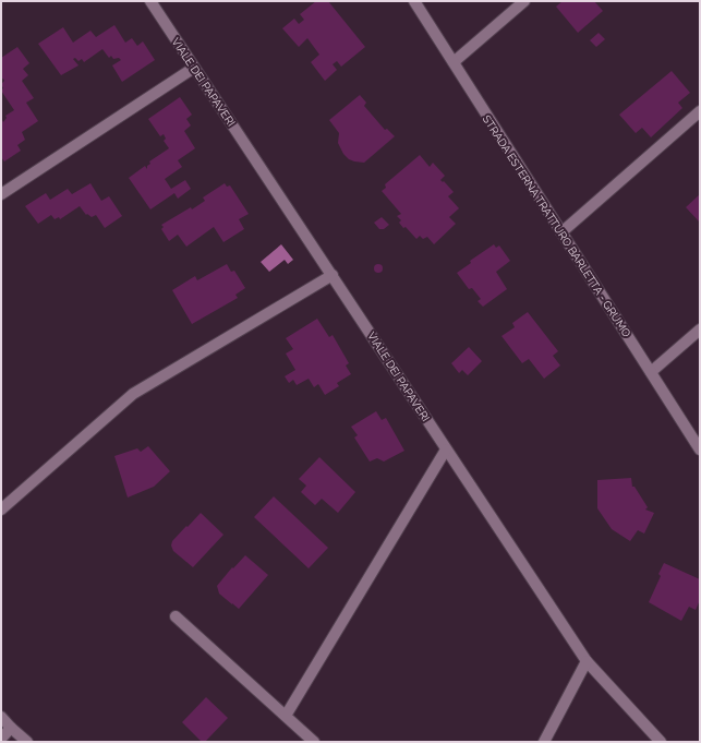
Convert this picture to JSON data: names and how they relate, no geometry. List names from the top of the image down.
{
  "streets": {
    "street": ["VIALE DEI PAPAVERI", "STRADA ESTERNA TRATTURO BARLETTA - GRUMO"]
  }
}
